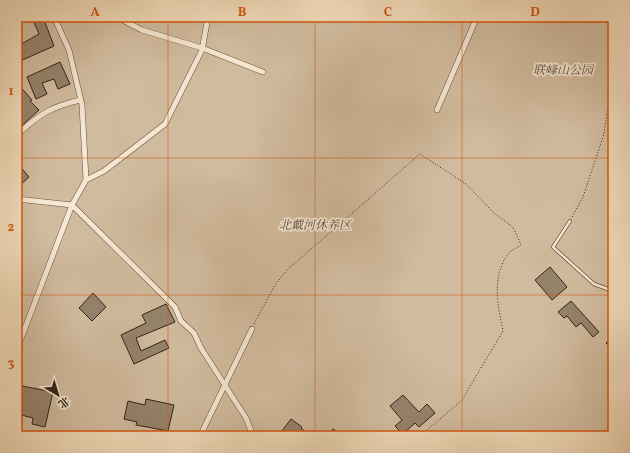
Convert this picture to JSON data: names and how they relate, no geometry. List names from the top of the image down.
{
  "parks": ["联峰山公园", "北戴河休养区"],
  "north": "bottom right",
  "grid": {
    "columns": [
      "A",
      "B",
      "C",
      "D"
    ],
    "rows": ["1", "2", "3"]
  }
}
